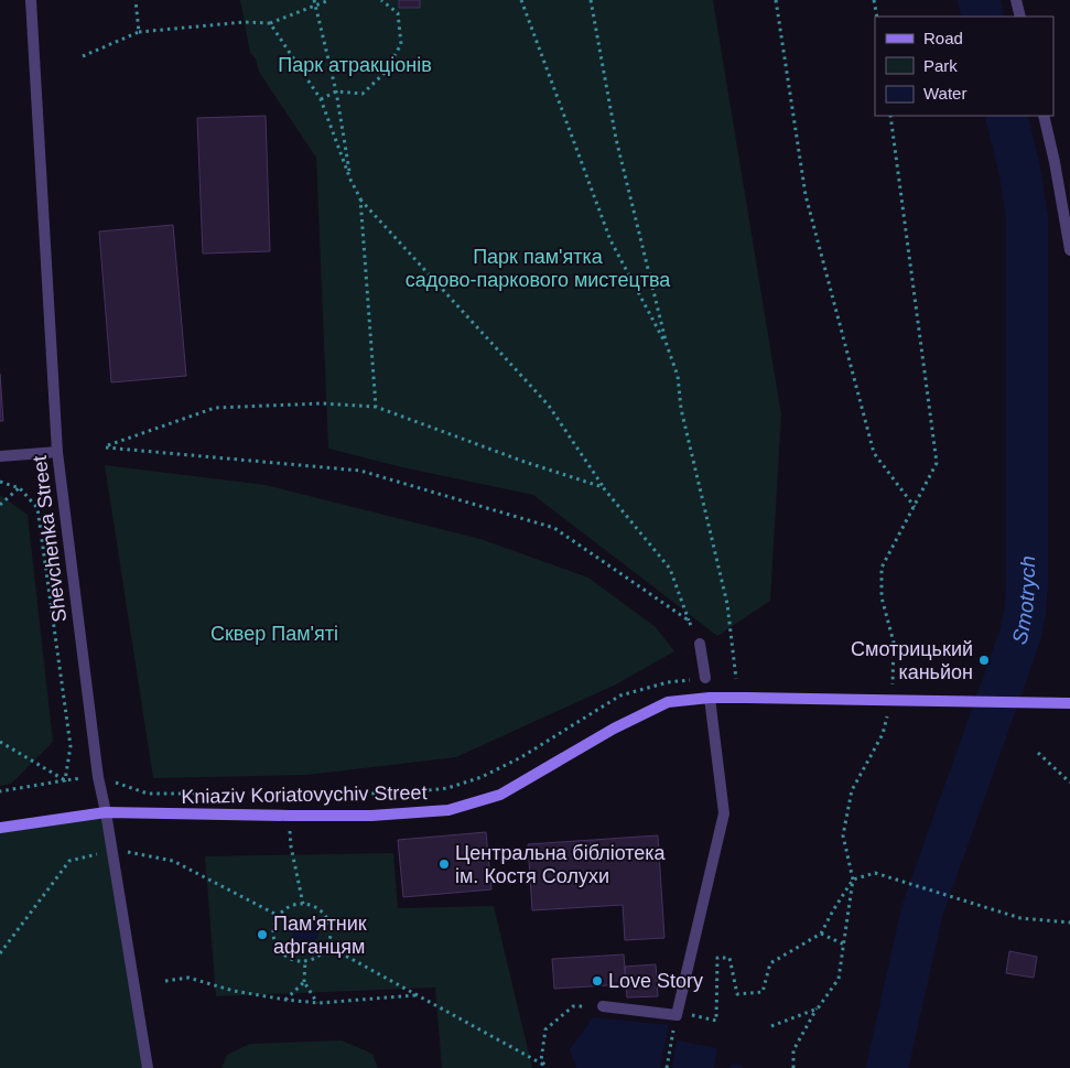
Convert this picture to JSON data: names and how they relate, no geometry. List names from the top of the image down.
{
  "streets": {
    "main road": ["Kniaziv Koriatovychiv Street"],
    "street": ["Shevchenka Street"]
  },
  "crossings": [
    ["Shevchenka Street", "Kniaziv Koriatovychiv Street"]
  ],
  "water": ["Smotrych"],
  "parks": ["Парк атракціонів", "Парк пам'ятка садово-паркового мистецтва", "Сквер Пам'яті"],
  "places": [
    "Смотрицький каньйон",
    "Центральна бібліотека ім. Костя Солухи",
    "Пам'ятник афганцям",
    "Love Story"
  ],
  "legend": ["Road", "Park", "Water"]
}
